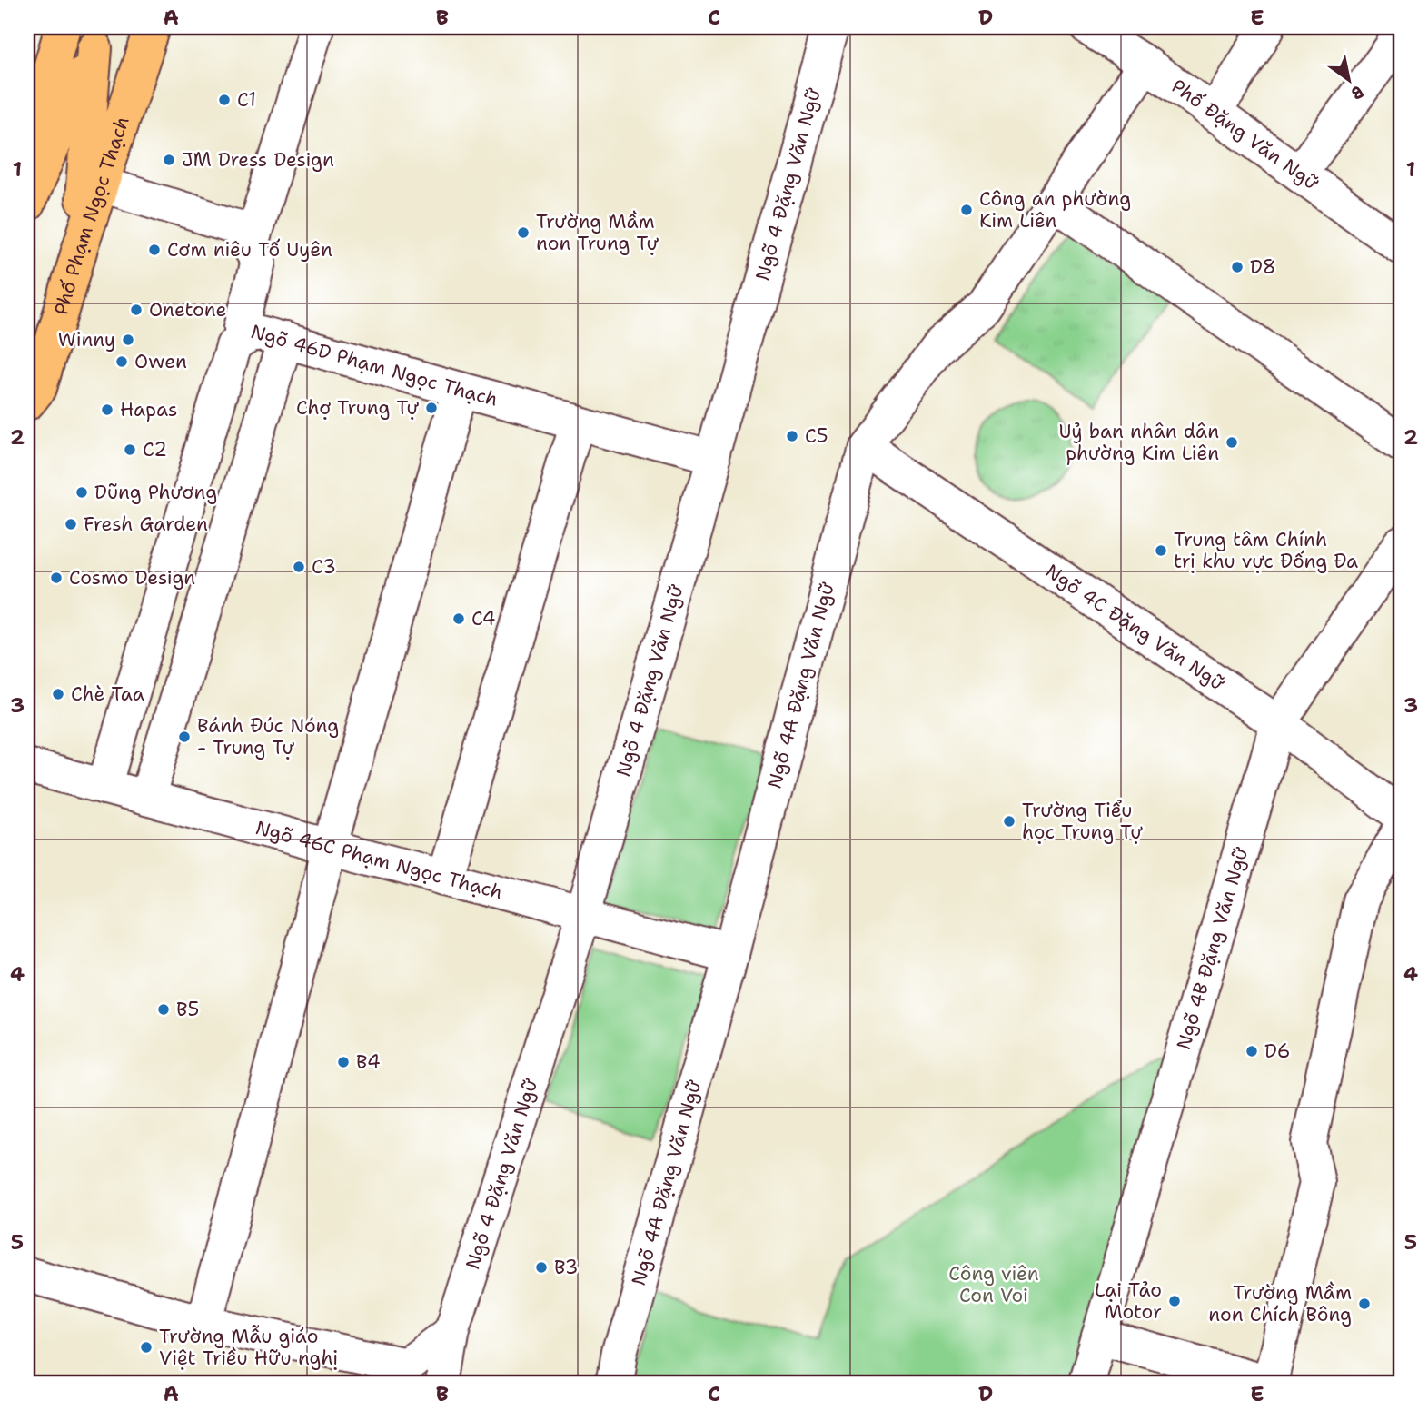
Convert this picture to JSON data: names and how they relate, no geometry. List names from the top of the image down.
{
  "streets": {
    "main road": ["Phố Phạm Ngọc Thạch"],
    "street": [
      "Phố Đặng Văn Ngữ",
      "Ngõ 4 Đặng Văn Ngữ",
      "Ngõ 46D Phạm Ngọc Thạch",
      "Ngõ 4C Đặng Văn Ngữ",
      "Ngõ 4A Đặng Văn Ngữ",
      "Ngõ 46C Phạm Ngọc Thạch",
      "Ngõ 4B Đặng Văn Ngữ"
    ]
  },
  "crossings": [
    ["Phố Đặng Văn Ngữ", "Ngõ 4A Đặng Văn Ngữ"],
    ["Ngõ 4 Đặng Văn Ngữ", "Ngõ 46D Phạm Ngọc Thạch"],
    ["Ngõ 4 Đặng Văn Ngữ", "Ngõ 46C Phạm Ngọc Thạch"],
    ["Ngõ 4C Đặng Văn Ngữ", "Ngõ 4A Đặng Văn Ngữ"],
    ["Ngõ 4C Đặng Văn Ngữ", "Ngõ 4B Đặng Văn Ngữ"],
    ["Ngõ 4A Đặng Văn Ngữ", "Ngõ 46C Phạm Ngọc Thạch"]
  ],
  "parks": ["Công viên Con Voi"],
  "places": [
    "C1",
    "JM Dress Design",
    "Công an phường Kim Liên",
    "Trường Mầm non Trung Tự",
    "Cơm niêu Tố Uyên",
    "D8",
    "Onetone",
    "Winny",
    "Owen",
    "Chợ Trung Tự",
    "Hapas",
    "C5",
    "Uỷ ban nhân dân phường Kim Liên",
    "C2",
    "Dũng Phương",
    "Fresh Garden",
    "Trung tâm Chính trị khu vực Đống Đa",
    "C3",
    "Cosmo Design",
    "C4",
    "Chè Taa",
    "Bánh Đúc Nóng - Trung Tự",
    "Trường Tiểu học Trung Tự",
    "B5",
    "D6",
    "B4",
    "B3",
    "Lại Tảo Motor",
    "Trường Mầm non Chích Bông",
    "Trường Mẫu giáo Việt Triều Hữu nghị"
  ],
  "north": "bottom right",
  "grid": {
    "columns": [
      "A",
      "B",
      "C",
      "D",
      "E"
    ],
    "rows": [
      "1",
      "2",
      "3",
      "4",
      "5"
    ]
  }
}
